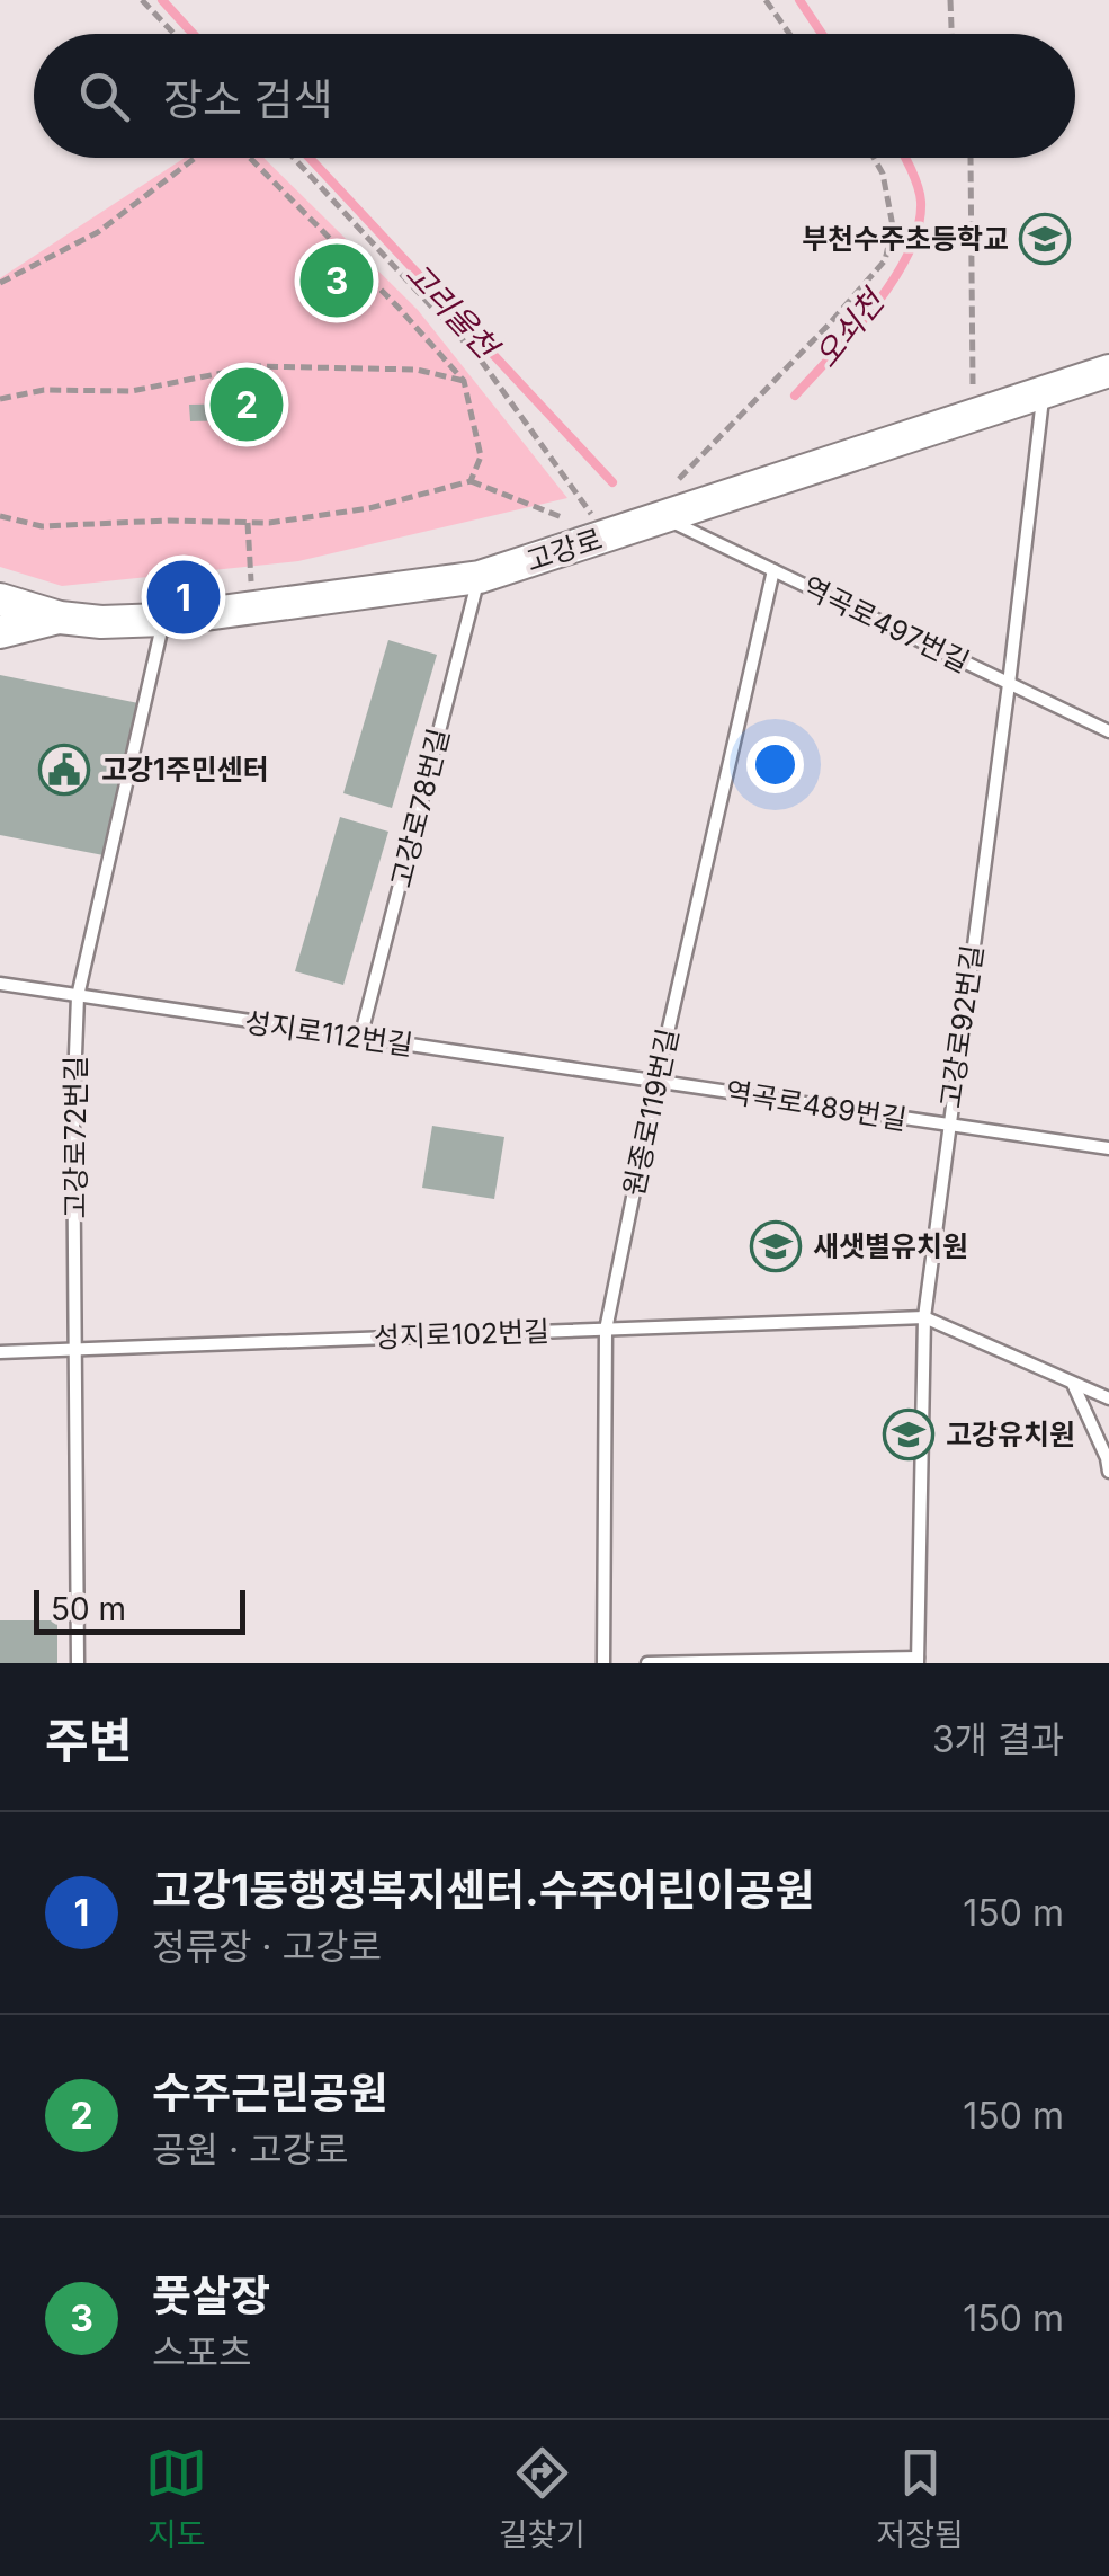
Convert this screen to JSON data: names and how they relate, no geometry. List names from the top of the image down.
{
  "streets": {
    "street": ["고강로"],
    "lane": [
      "역곡로497번길",
      "고강로78번길",
      "고강로92번길",
      "성지로112번길",
      "역곡로489번길",
      "원종로119번길",
      "고강로72번길",
      "성지로102번길"
    ]
  },
  "crossings": [
    ["고강로", "역곡로497번길"],
    ["고강로", "고강로78번길"],
    ["고강로", "고강로92번길"],
    ["고강로", "고강로72번길"],
    ["역곡로497번길", "고강로92번길"],
    ["역곡로497번길", "원종로119번길"],
    ["고강로78번길", "성지로112번길"],
    ["고강로92번길", "역곡로489번길"],
    ["고강로92번길", "성지로102번길"],
    ["성지로112번길", "역곡로489번길"],
    ["성지로112번길", "원종로119번길"],
    ["성지로112번길", "고강로72번길"],
    ["역곡로489번길", "원종로119번길"],
    ["원종로119번길", "성지로102번길"],
    ["고강로72번길", "성지로102번길"]
  ],
  "water": ["고리울천", "오쇠천"],
  "places": {
    "school or university": ["부천수주초등학교", "새샛별유치원", "고강유치원"],
    "public building": ["고강1주민센터"]
  },
  "scale_bar": "50 m",
  "page": {
    "search": "장소 검색",
    "pins": ["3", "2", "1"],
    "scale": "50 m",
    "heading": ["주변", "3개 결과"],
    "list": [
      {
        "mark": "1",
        "name": "고강1동행정복지센터.수주어린이공원",
        "note": "정류장 · 고강로",
        "value": "150 m"
      },
      {
        "mark": "2",
        "name": "수주근린공원",
        "note": "공원 · 고강로",
        "value": "150 m"
      },
      {
        "mark": "3",
        "name": "풋살장",
        "note": "스포츠",
        "value": "150 m"
      }
    ],
    "nav": ["지도", "길찾기", "저장됨"]
  }
}
